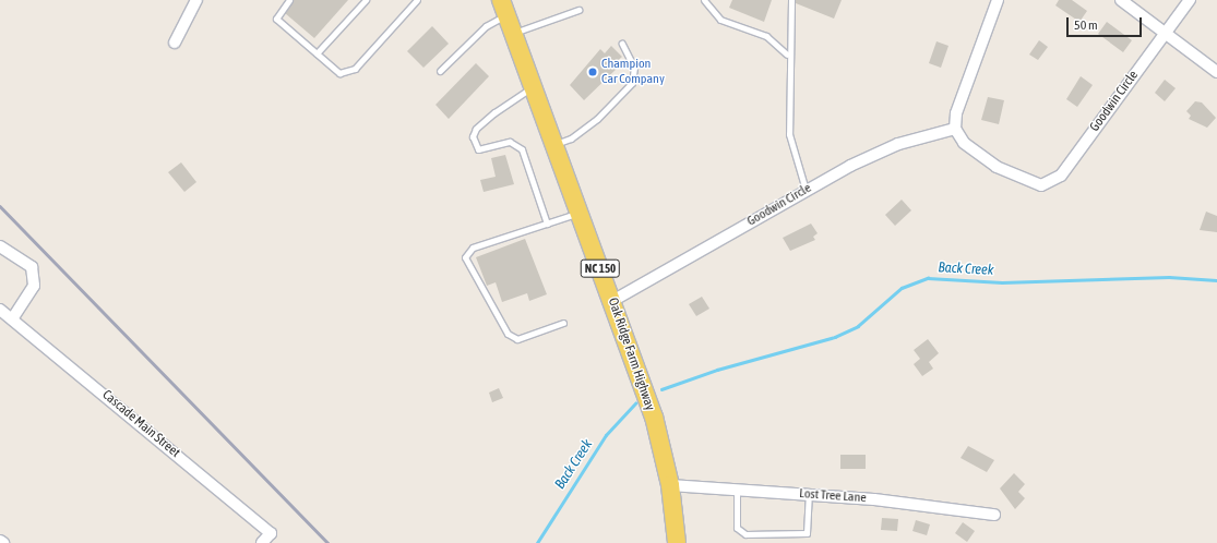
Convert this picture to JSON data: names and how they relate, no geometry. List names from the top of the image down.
{
  "streets": {
    "main road": ["NC 150", "Oak Ridge Farm Highway"],
    "street": ["Goodwin Circle", "Cascade Main Street", "Lost Tree Lane"]
  },
  "crossings": [
    ["Goodwin Circle", "Oak Ridge Farm Highway"],
    ["Oak Ridge Farm Highway", "Lost Tree Lane"]
  ],
  "water": ["Back Creek"],
  "places": ["Champion Car Company"],
  "scale_bar": "50 m"
}
